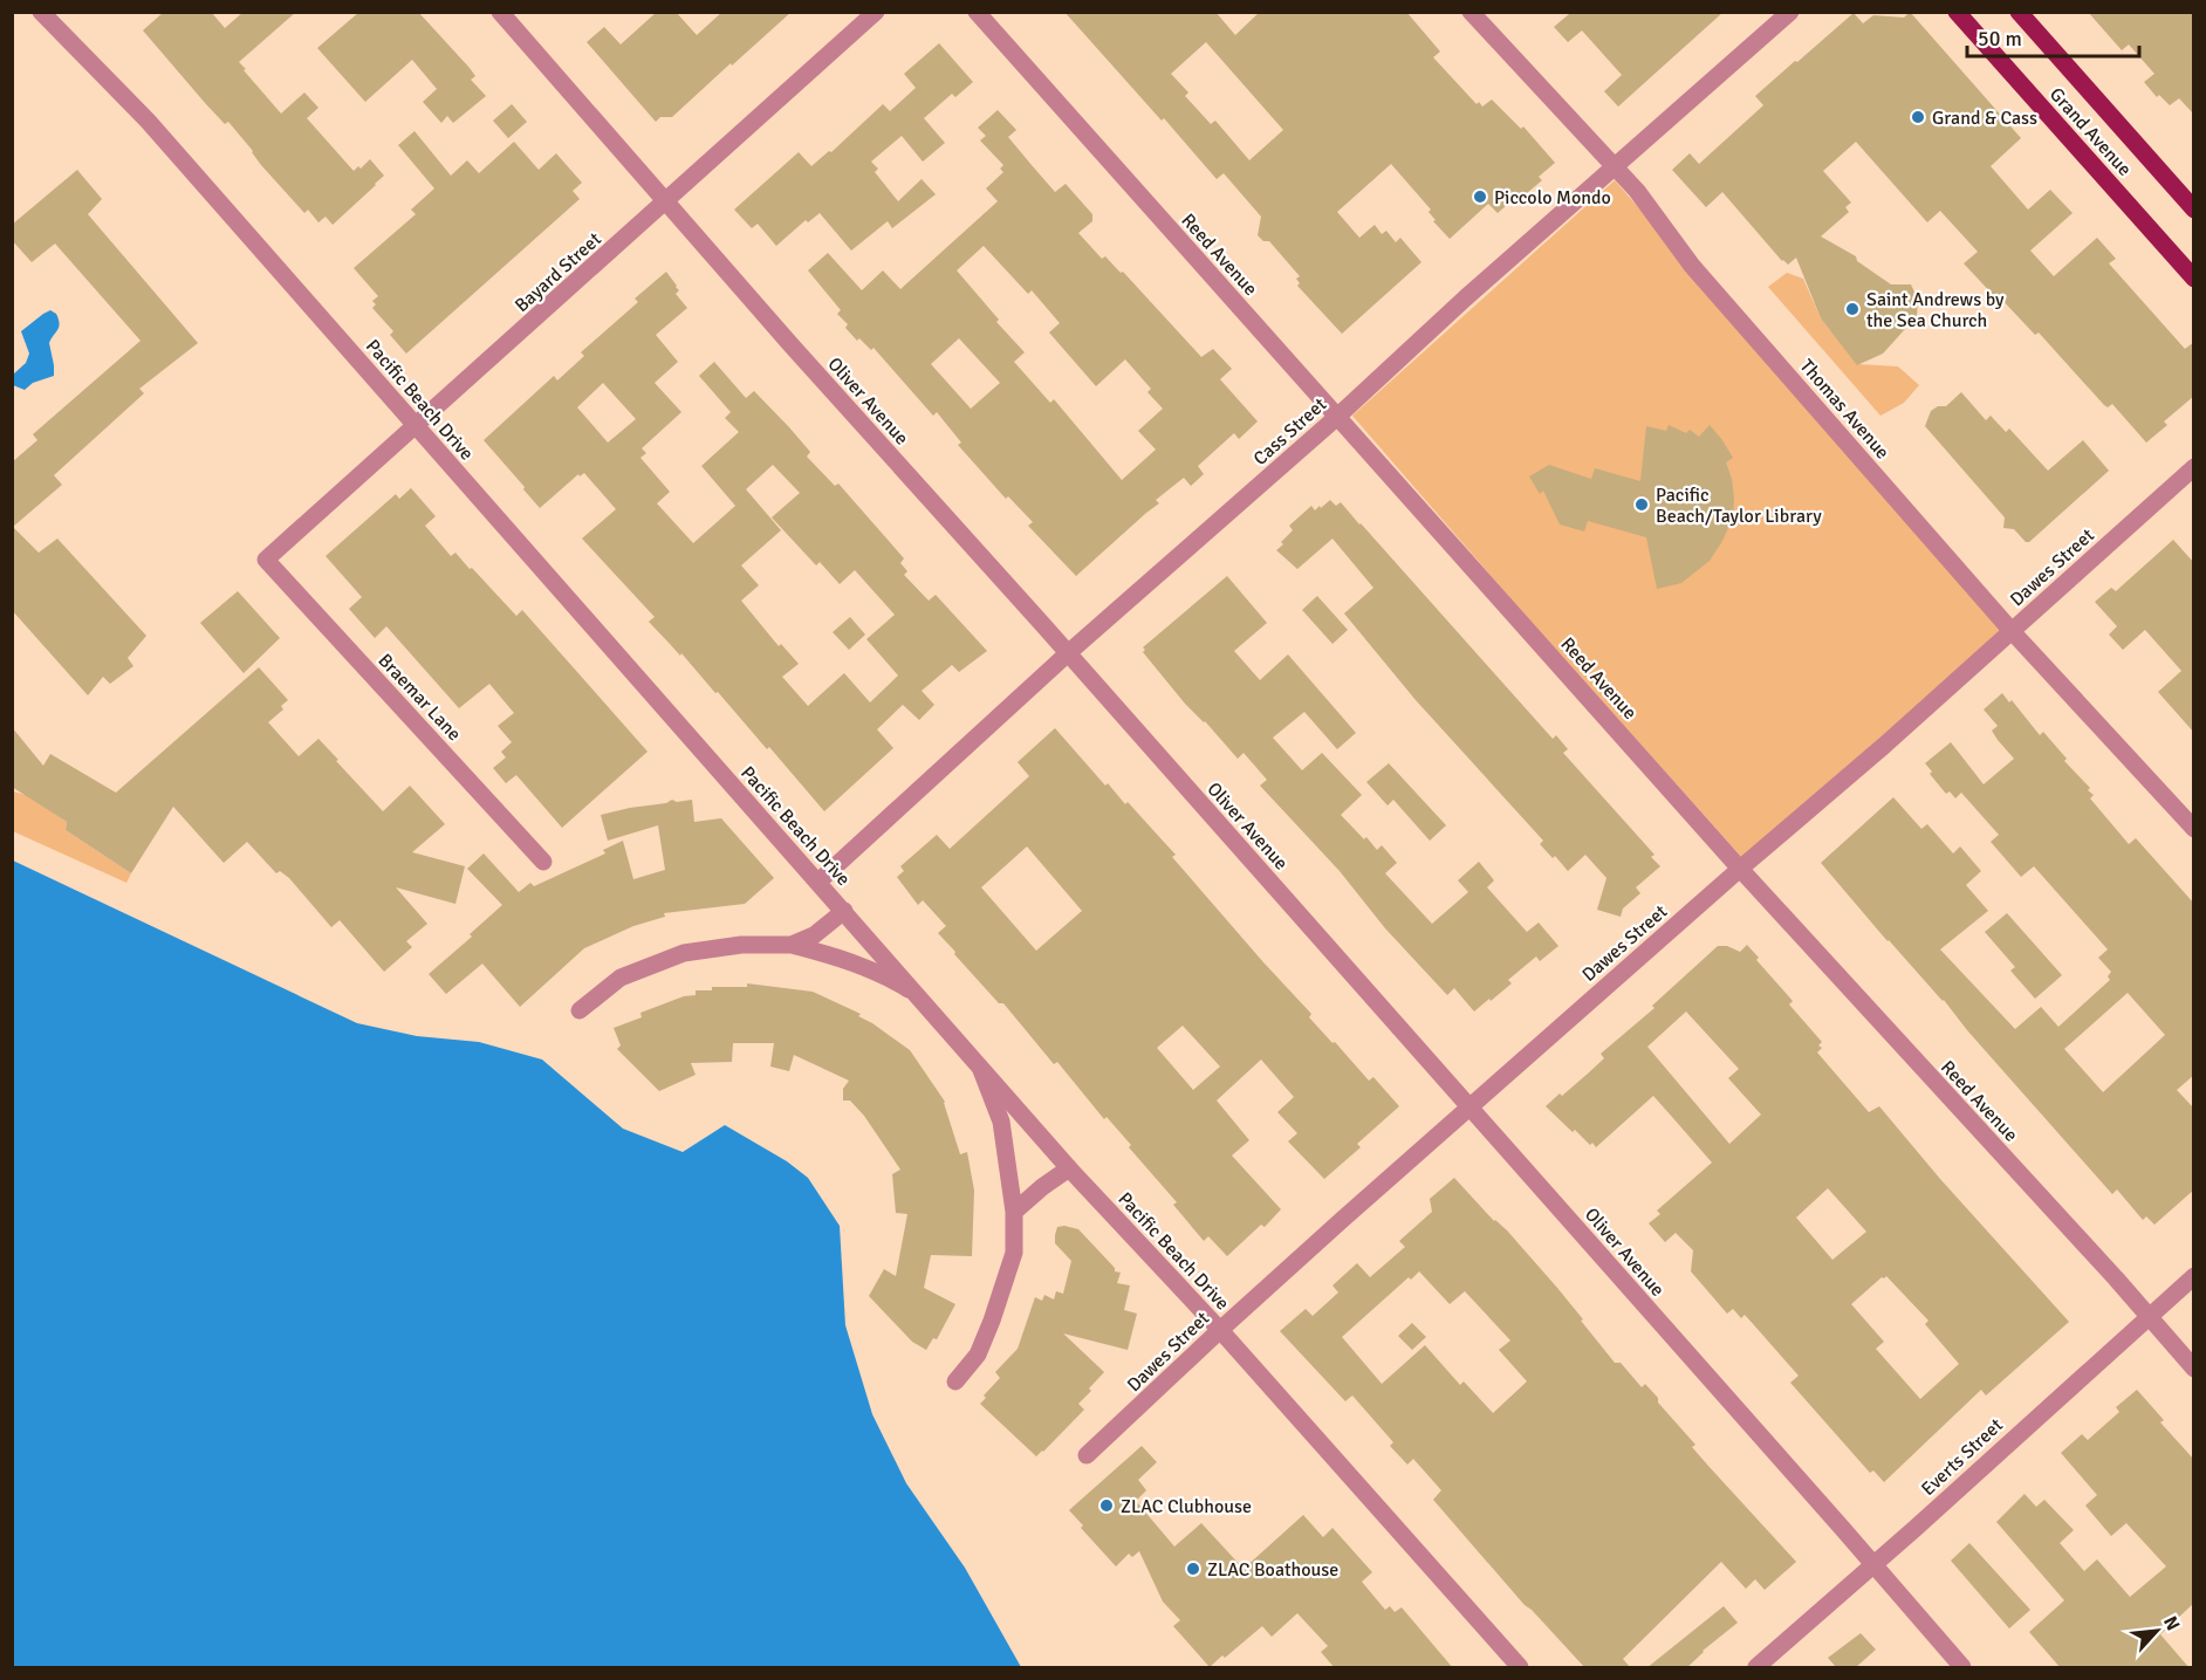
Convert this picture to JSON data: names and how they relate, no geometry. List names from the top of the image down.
{
  "streets": {
    "main road": ["Grand Avenue"],
    "street": [
      "Reed Avenue",
      "Bayard Street",
      "Pacific Beach Drive",
      "Oliver Avenue",
      "Thomas Avenue",
      "Cass Street",
      "Dawes Street",
      "Braemar Lane",
      "Everts Street"
    ]
  },
  "crossings": [
    ["Reed Avenue", "Cass Street"],
    ["Reed Avenue", "Dawes Street"],
    ["Reed Avenue", "Everts Street"],
    ["Bayard Street", "Pacific Beach Drive"],
    ["Bayard Street", "Oliver Avenue"],
    ["Bayard Street", "Braemar Lane"],
    ["Pacific Beach Drive", "Cass Street"],
    ["Pacific Beach Drive", "Dawes Street"],
    ["Oliver Avenue", "Cass Street"],
    ["Oliver Avenue", "Dawes Street"],
    ["Oliver Avenue", "Everts Street"],
    ["Thomas Avenue", "Cass Street"],
    ["Thomas Avenue", "Dawes Street"]
  ],
  "places": [
    "Grand & Cass",
    "Piccolo Mondo",
    "Saint Andrews by the Sea Church",
    "Pacific Beach/Taylor Library",
    "ZLAC Clubhouse",
    "ZLAC Boathouse"
  ],
  "scale_bar": "50 m",
  "north": "top right"
}
